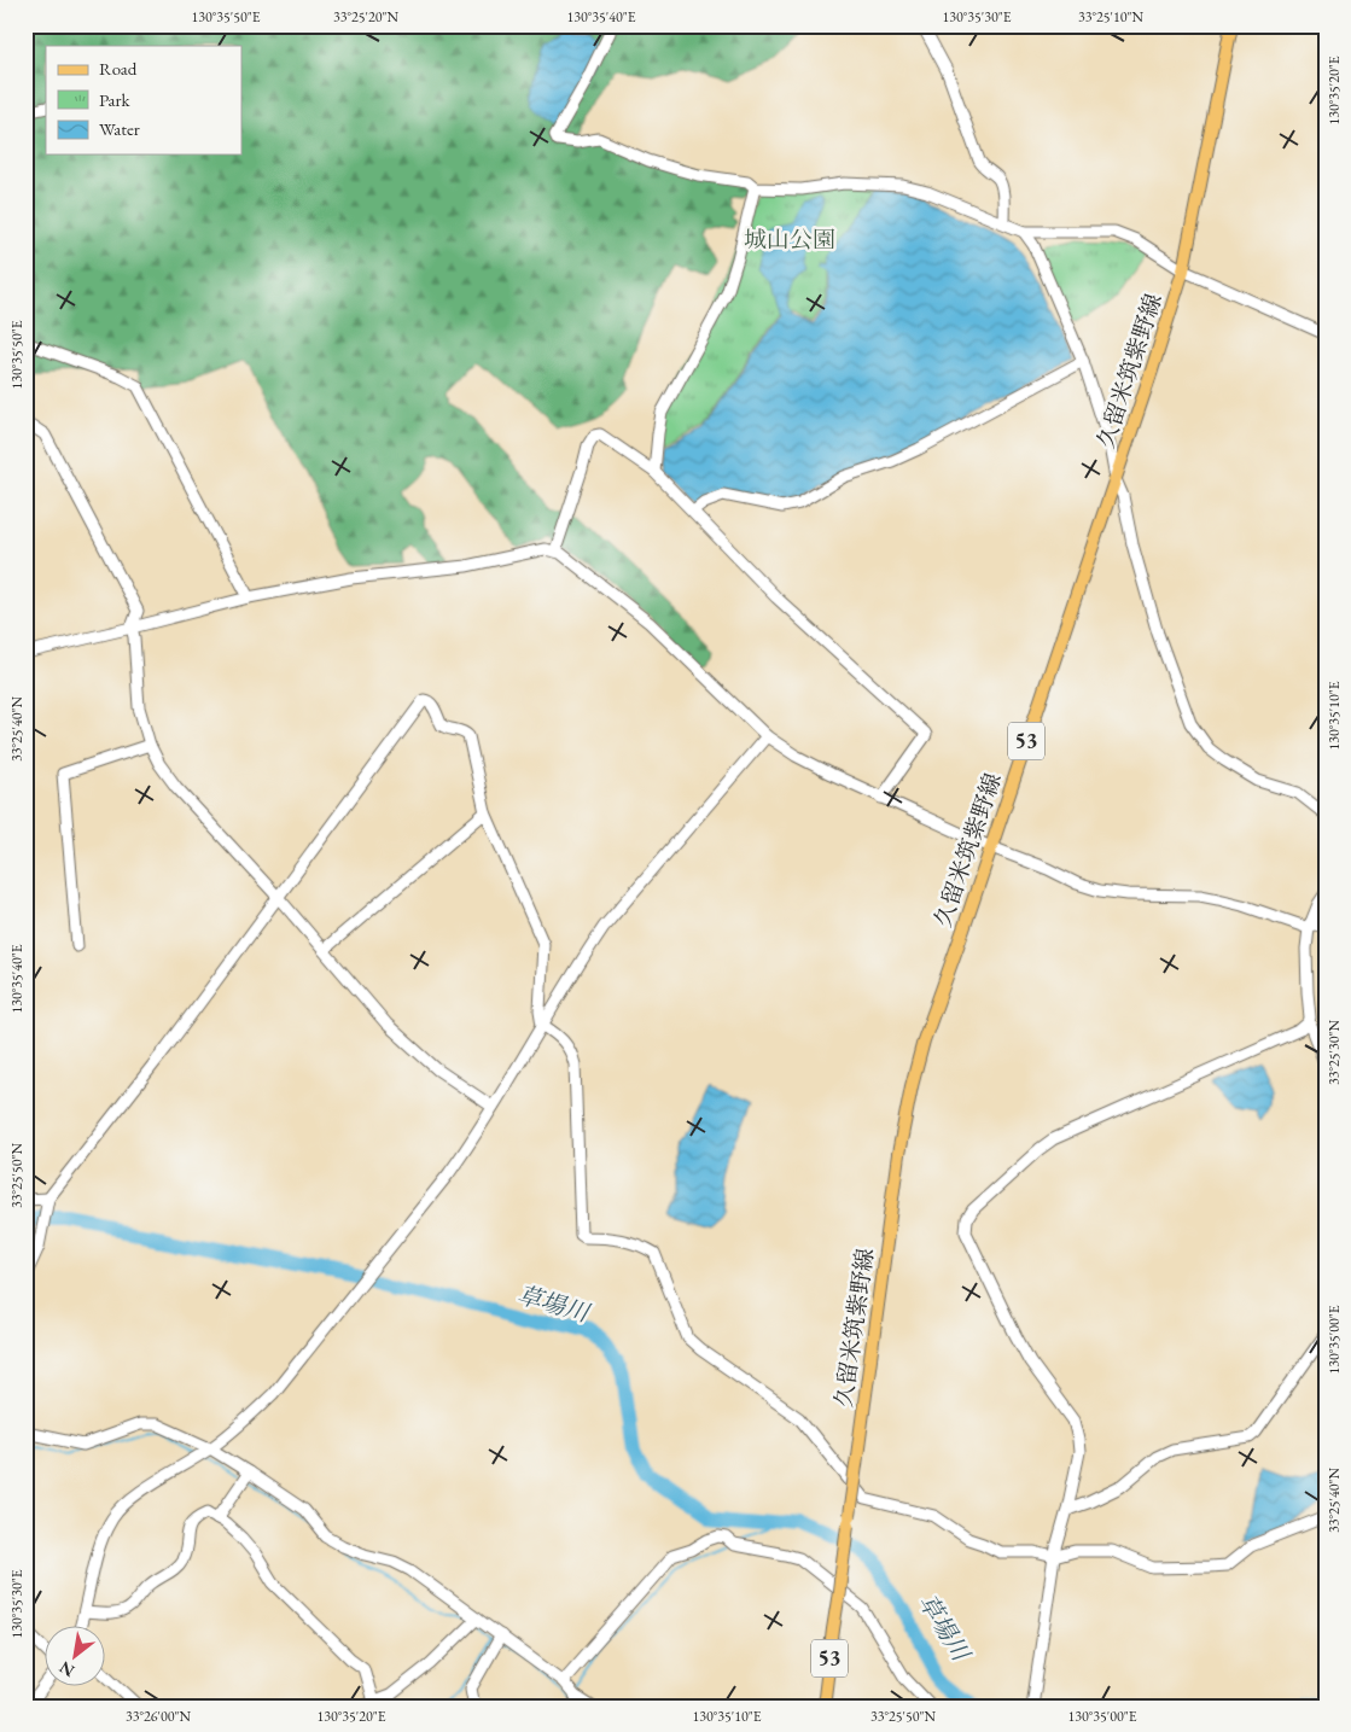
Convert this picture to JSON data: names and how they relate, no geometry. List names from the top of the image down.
{
  "streets": {
    "main road": ["久留米筑紫野線", "53"]
  },
  "water": ["草場川"],
  "parks": ["城山公園"],
  "legend": ["Road", "Park", "Water"],
  "north": "bottom left",
  "coordinates": [
    "130°35'50\"E",
    "33°25'20\"N",
    "130°35'40\"E",
    "130°35'30\"E",
    "33°25'10\"N",
    "130°35'20\"E",
    "130°35'10\"E",
    "33°25'40\"N",
    "33°25'30\"N",
    "33°25'50\"N",
    "130°35'00\"E",
    "33°26'00\"N"
  ]
}
